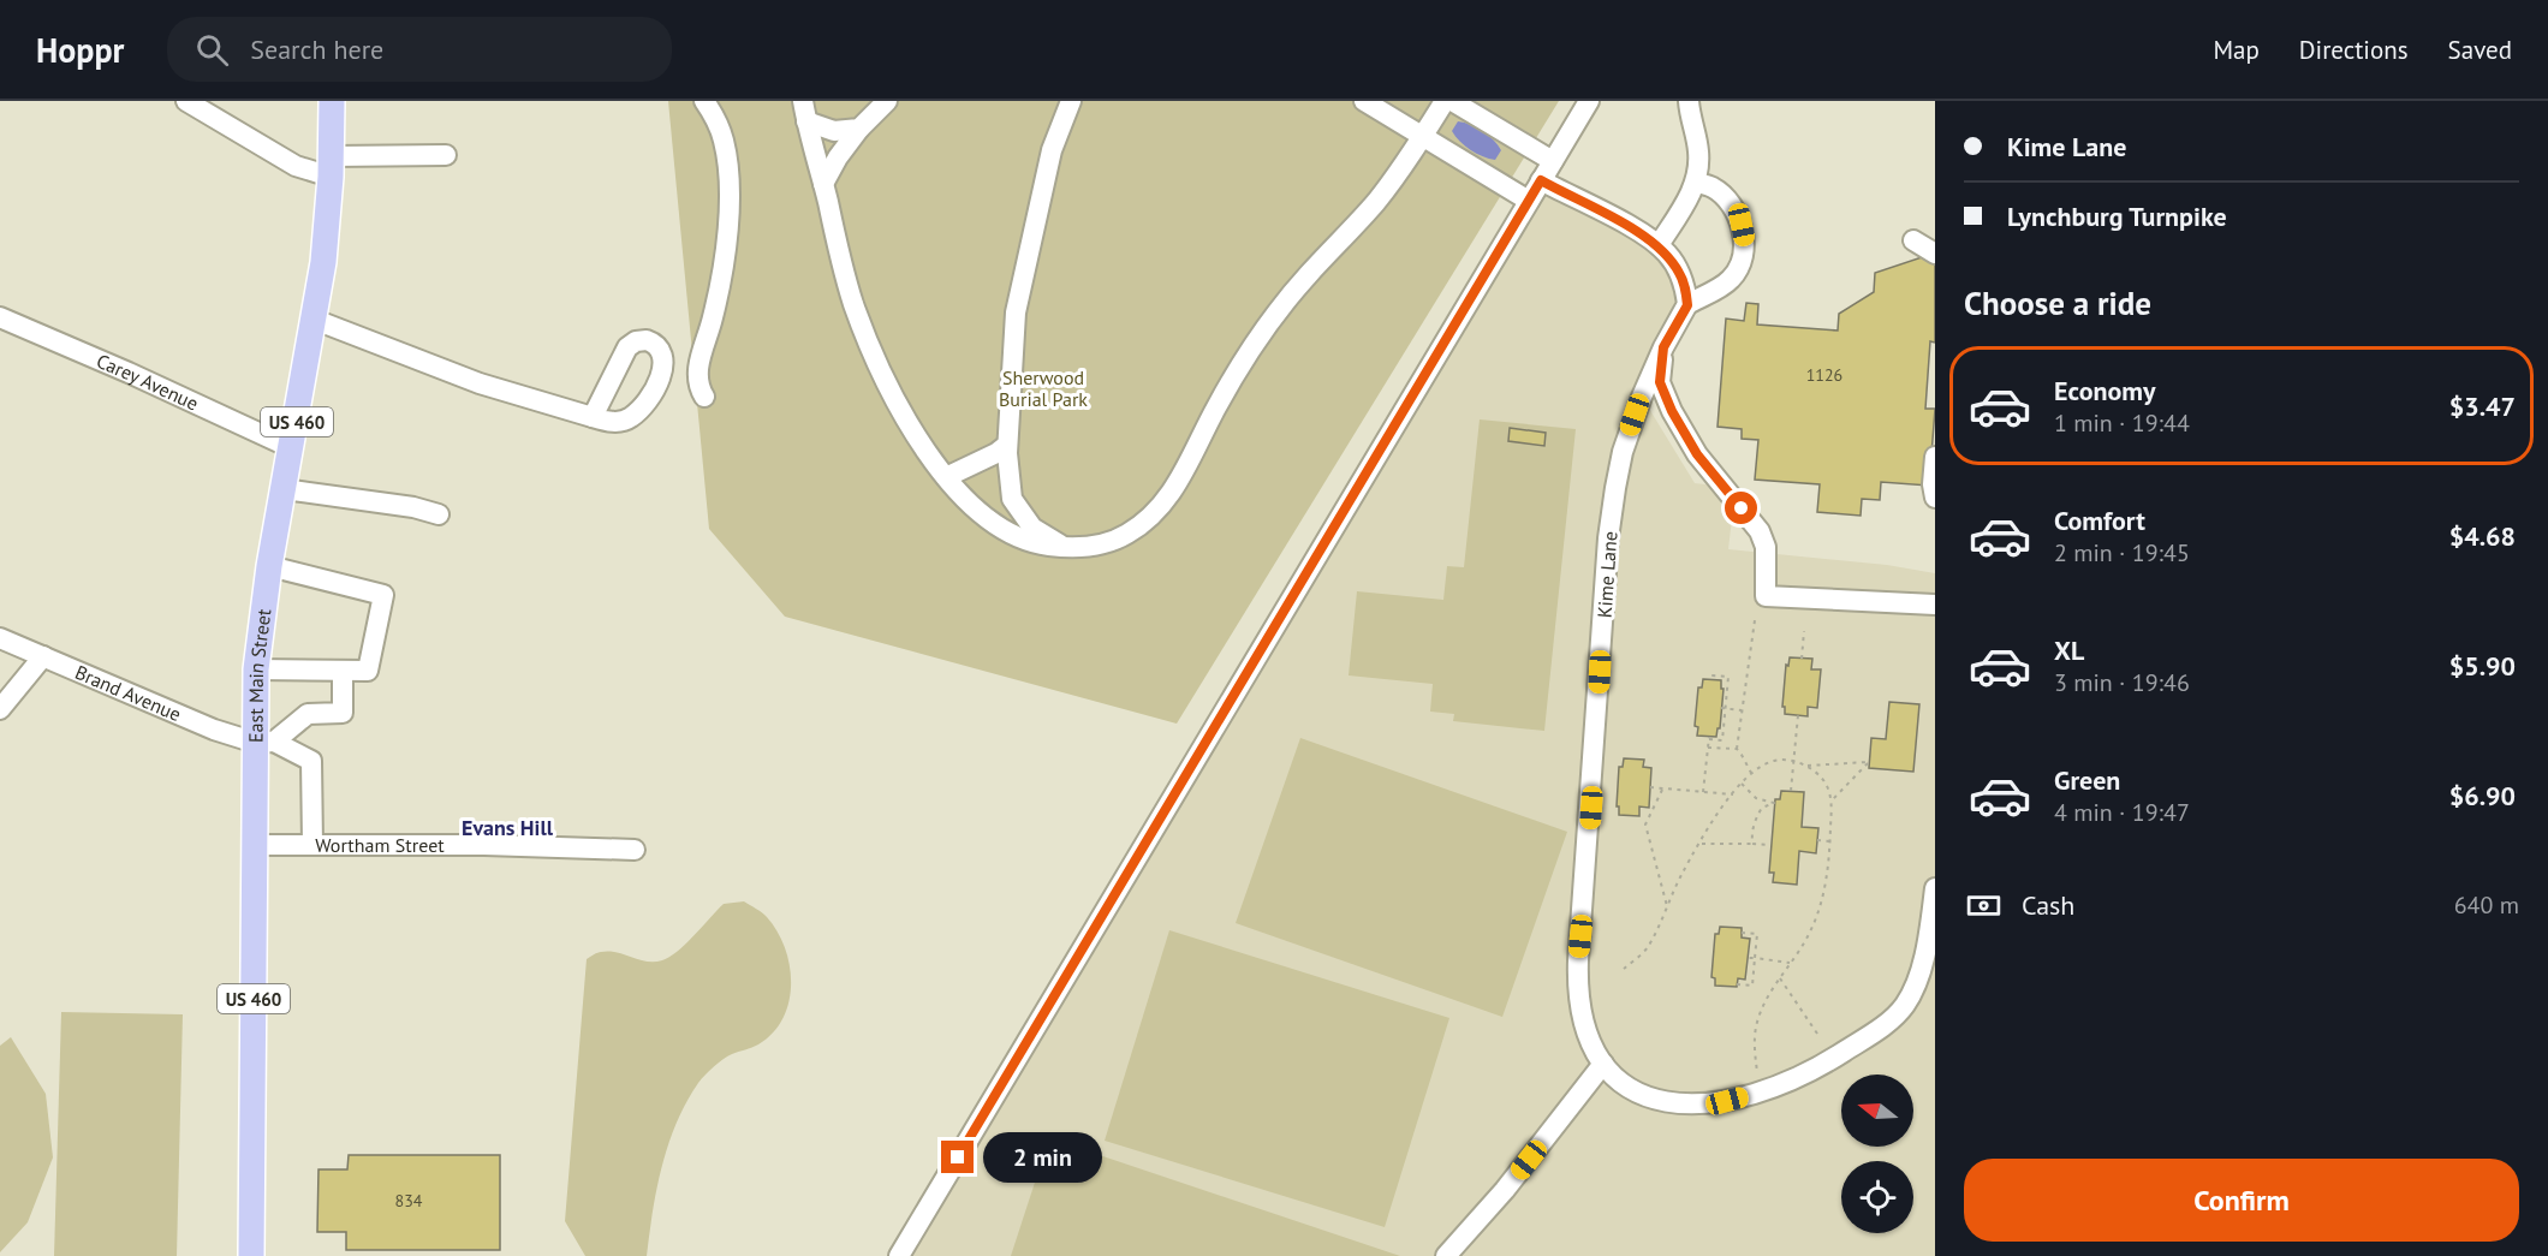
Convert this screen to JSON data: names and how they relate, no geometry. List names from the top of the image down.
{
  "streets": {
    "main road": ["US 460", "East Main Street"],
    "street": [
      "Carey Avenue",
      "Kime Lane",
      "Brand Avenue",
      "Wortham Street"
    ]
  },
  "crossings": [
    ["Carey Avenue", "East Main Street"],
    ["East Main Street", "Brand Avenue"],
    ["East Main Street", "Wortham Street"],
    ["Brand Avenue", "Wortham Street"]
  ],
  "districts": ["Evans Hill"],
  "parks": ["Sherwood Burial Park"],
  "house_numbers": ["1126", "834"],
  "north": "left",
  "page": {
    "header": "Hoppr",
    "search": "Search here",
    "nav": ["Map", "Directions", "Saved"],
    "banner": ["Kime Lane", "Lynchburg Turnpike"],
    "heading": "Choose a ride",
    "list": [
      {
        "name": "Economy",
        "note": "1 min · 19:44",
        "value": "$3.47"
      },
      {
        "name": "Comfort",
        "note": "2 min · 19:45",
        "value": "$4.68"
      },
      {
        "name": "XL",
        "note": "3 min · 19:46",
        "value": "$5.90"
      },
      {
        "name": "Green",
        "note": "4 min · 19:47",
        "value": "$6.90"
      }
    ],
    "pay": ["Cash", "640 m"],
    "bubble": "2 min",
    "buttons": "Confirm"
  }
}
